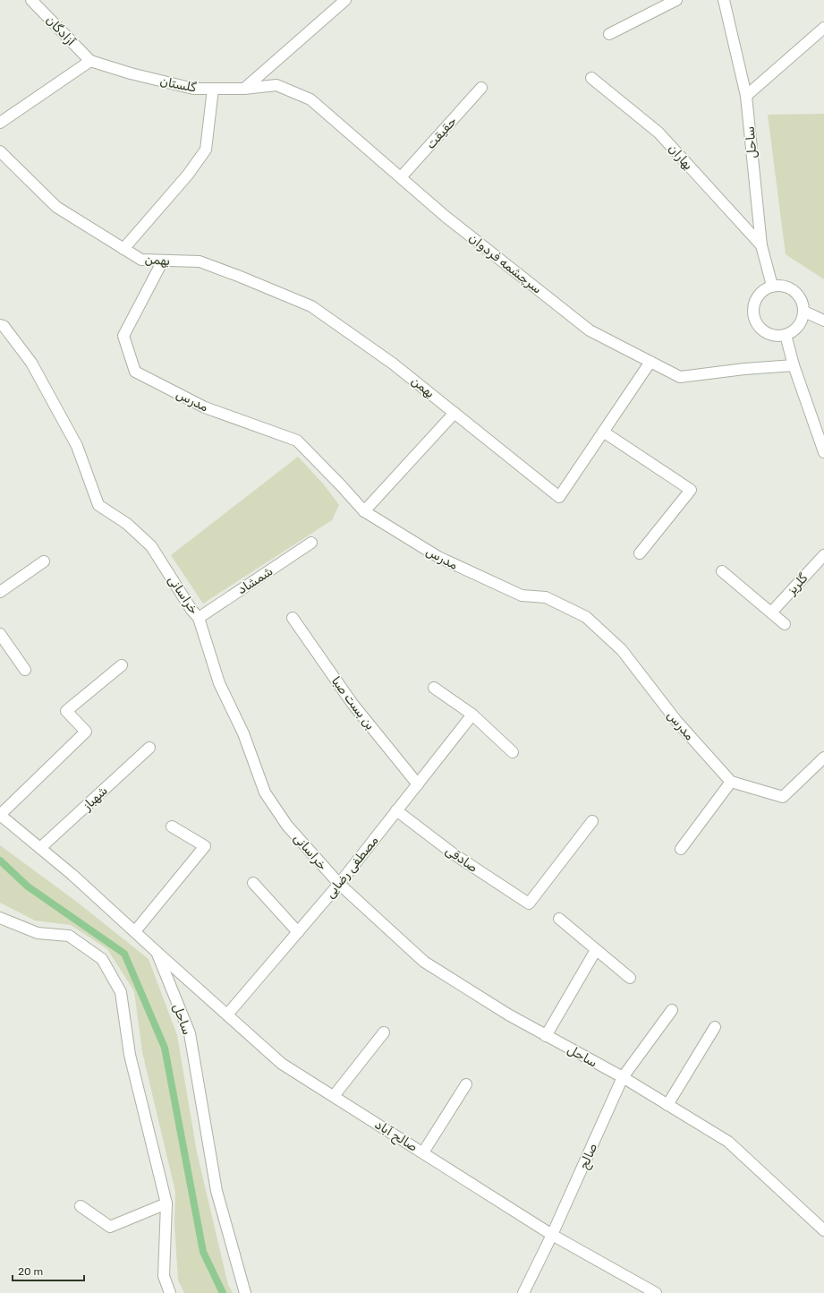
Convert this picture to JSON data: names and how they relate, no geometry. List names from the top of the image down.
{
  "streets": {
    "street": [
      "آزادگان",
      "گلستان",
      "حقیقت",
      "ساحل",
      "بهاران",
      "بهمن",
      "سرچشمه فردوان",
      "مدرس",
      "شمشاد",
      "گلریز",
      "خراسانی",
      "بن بست صبا",
      "شهباز",
      "صادقی",
      "مصطفی رضایی",
      "صالح آباد",
      "صالح"
    ]
  },
  "crossings": [
    ["آزادگان", "گلستان"],
    ["گلستان", "بهمن"],
    ["گلستان", "سرچشمه فردوان"],
    ["حقیقت", "سرچشمه فردوان"],
    ["ساحل", "بهاران"],
    ["ساحل", "خراسانی"],
    ["ساحل", "شهباز"],
    ["ساحل", "مصطفی رضایی"],
    ["ساحل", "صالح آباد"],
    ["ساحل", "صالح"],
    ["بهمن", "سرچشمه فردوان"],
    ["بهمن", "مدرس"],
    ["شمشاد", "خراسانی"],
    ["خراسانی", "مصطفی رضایی"],
    ["بن بست صبا", "مصطفی رضایی"],
    ["صادقی", "مصطفی رضایی"],
    ["مصطفی رضایی", "صالح آباد"],
    ["صالح آباد", "صالح"]
  ],
  "scale_bar": "20 m"
}
